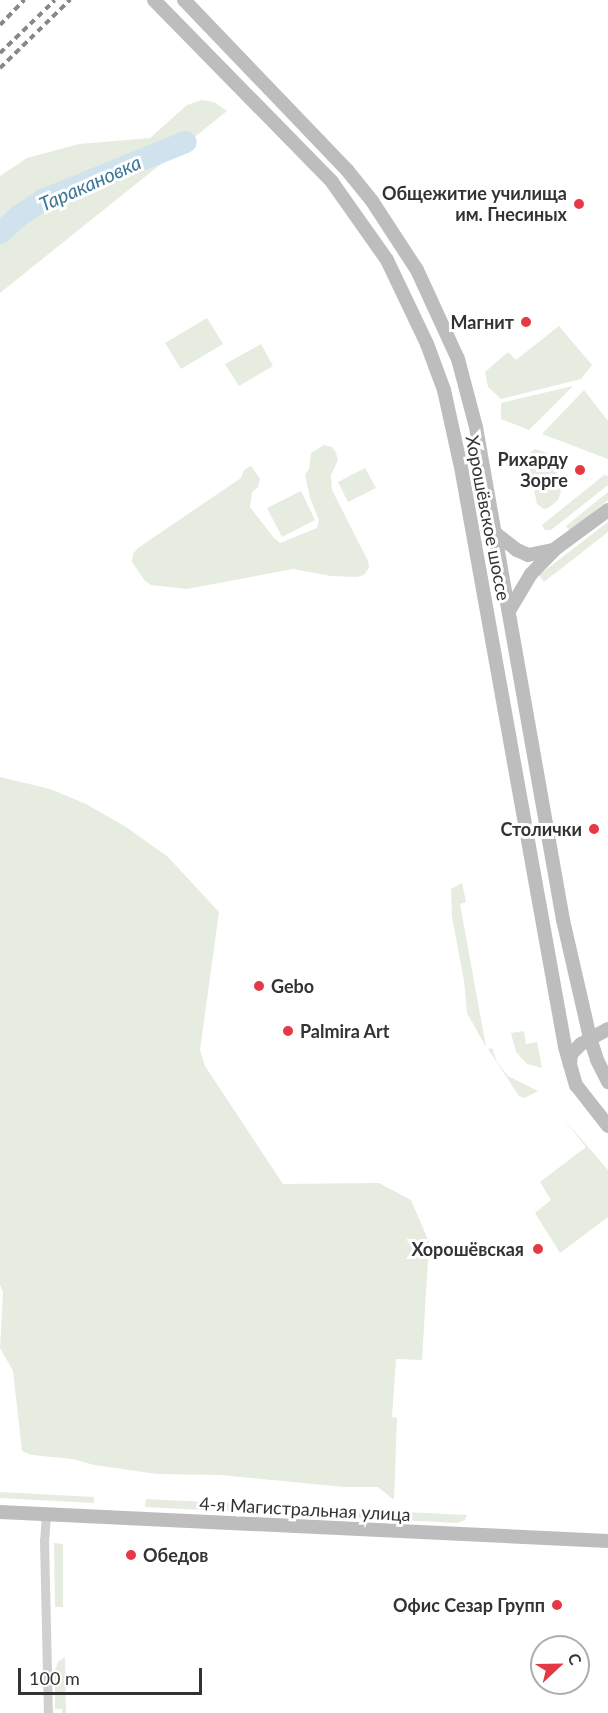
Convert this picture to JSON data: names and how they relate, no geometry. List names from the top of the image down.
{
  "streets": {
    "main road": ["Хорошёвское шоссе", "4-я Магистральная улица"]
  },
  "water": ["Таракановка"],
  "places": [
    "Общежитие училища им. Гнесиных",
    "Магнит",
    "Рихарду Зорге",
    "Столички",
    "Gebo",
    "Palmira Art",
    "Хорошёвская",
    "Обедов",
    "Офис Сезар Групп"
  ],
  "scale_bar": "100 m",
  "north": "right"
}
